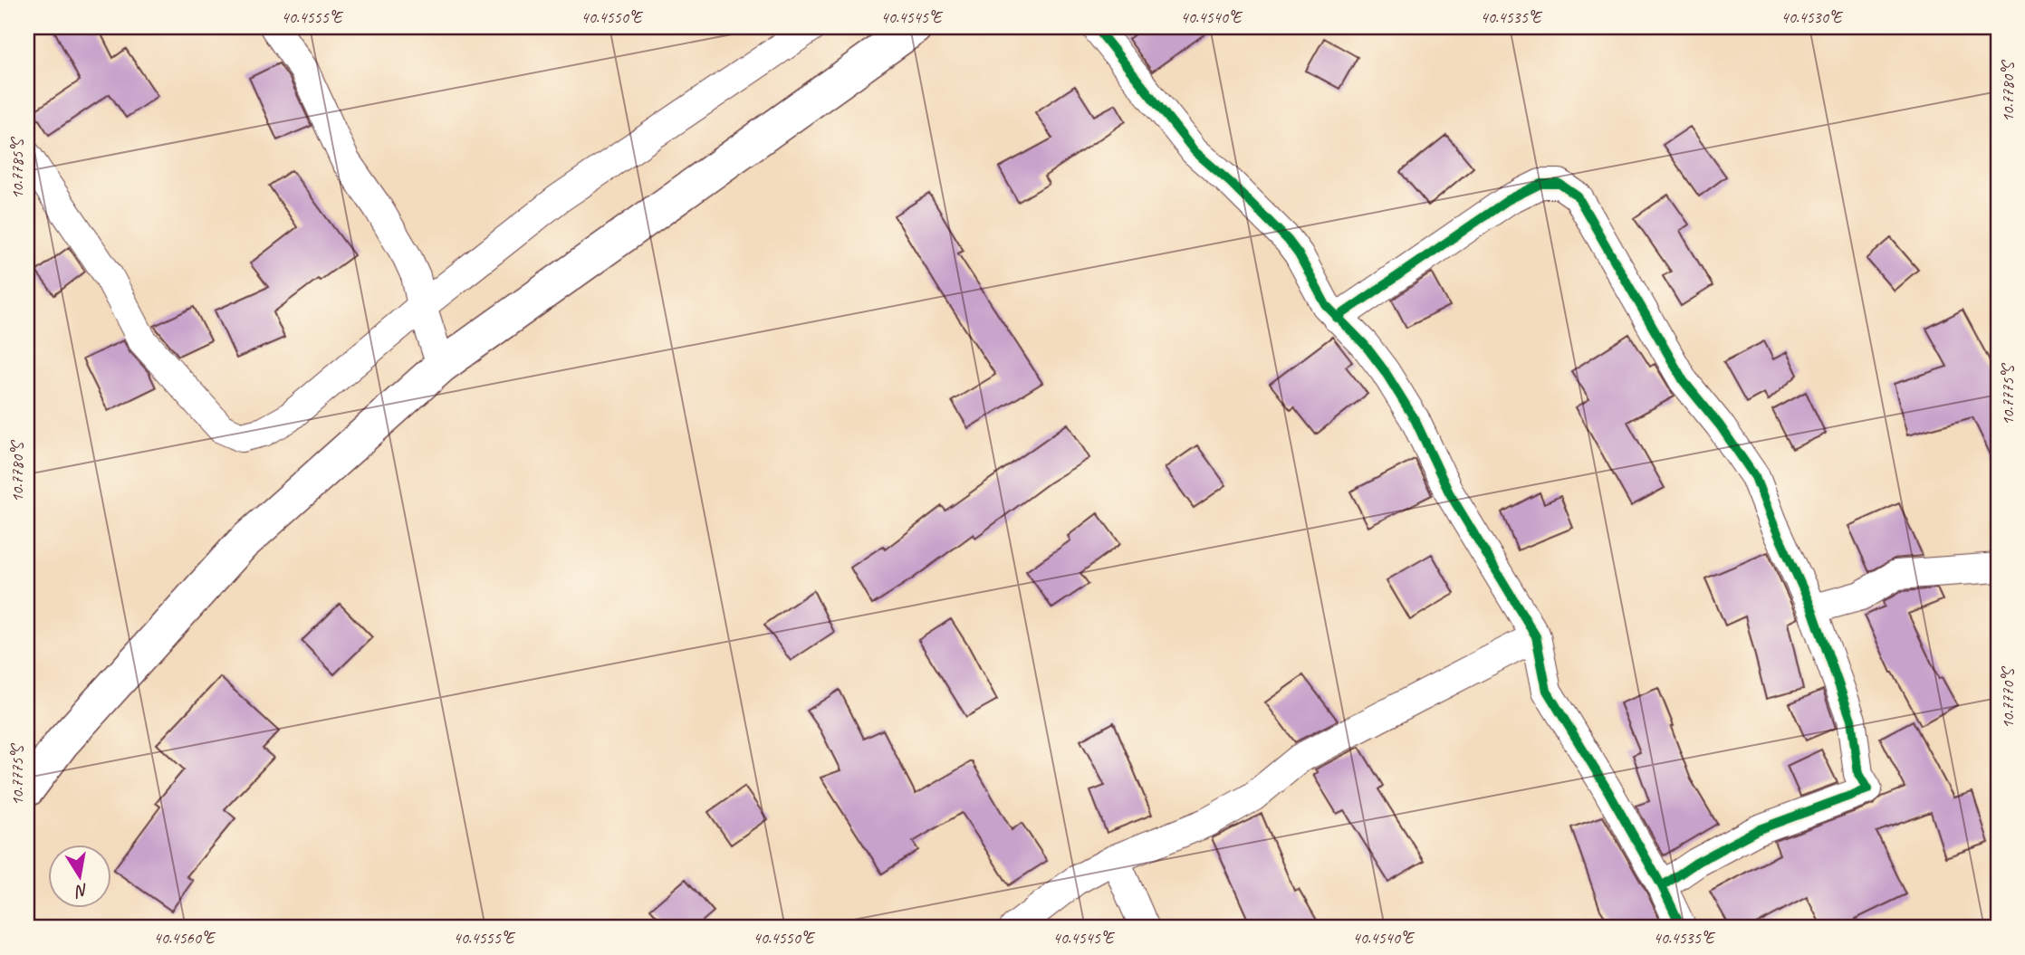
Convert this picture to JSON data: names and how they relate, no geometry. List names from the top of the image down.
{
  "north": "bottom",
  "coordinates": [
    "40.4555°E",
    "40.4550°E",
    "40.4545°E",
    "40.4540°E",
    "40.4535°E",
    "40.4530°E",
    "10.7780°S",
    "10.7785°S",
    "10.7775°S",
    "10.7770°S",
    "40.4560°E"
  ]
}
